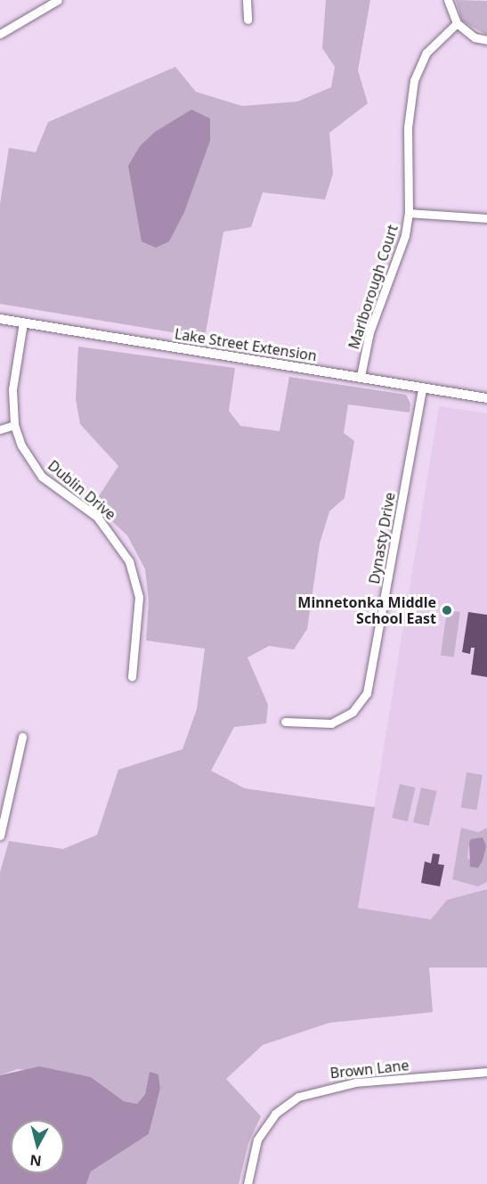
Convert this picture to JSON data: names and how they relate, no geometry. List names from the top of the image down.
{
  "streets": {
    "street": [
      "Marlborough Court",
      "Lake Street Extension",
      "Dublin Drive",
      "Dynasty Drive",
      "Brown Lane"
    ]
  },
  "crossings": [
    ["Marlborough Court", "Lake Street Extension"],
    ["Lake Street Extension", "Dublin Drive"],
    ["Lake Street Extension", "Dynasty Drive"]
  ],
  "places": ["Minnetonka Middle School East"],
  "north": "bottom"
}
